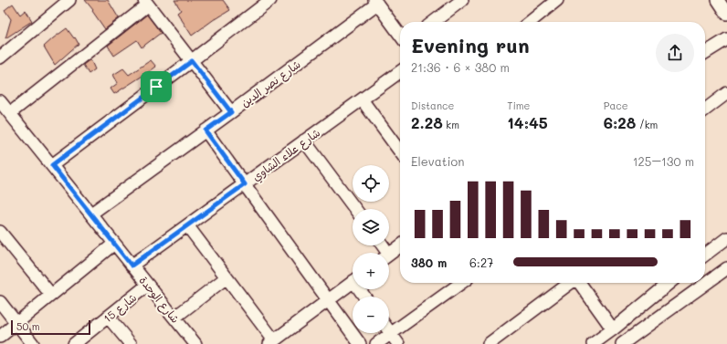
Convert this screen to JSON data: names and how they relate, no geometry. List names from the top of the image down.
{
  "streets": {
    "street": [
      "شارع نصر الدين",
      "شارع علاء الشاوي",
      "شارع الوحدة",
      "شارع 15"
    ]
  },
  "crossings": [
    ["شارع نصر الدين", "شارع الوحدة"],
    ["شارع علاء الشاوي", "شارع الوحدة"],
    ["شارع الوحدة", "شارع 15"]
  ],
  "scale_bar": "50 m",
  "page": {
    "heading": ["Evening run", "21:36 · 6 × 380 m"],
    "stats": [
      ["Distance", "2.28 km"],
      ["Time", "14:45"],
      ["Pace", "6:28 /km"]
    ],
    "chart": ["Elevation", "125–130 m"],
    "map_buttons": ["+", "−"],
    "list": [
      {
        "name": "380 m",
        "note": "6:27"
      }
    ],
    "scale": "50 m"
  }
}
